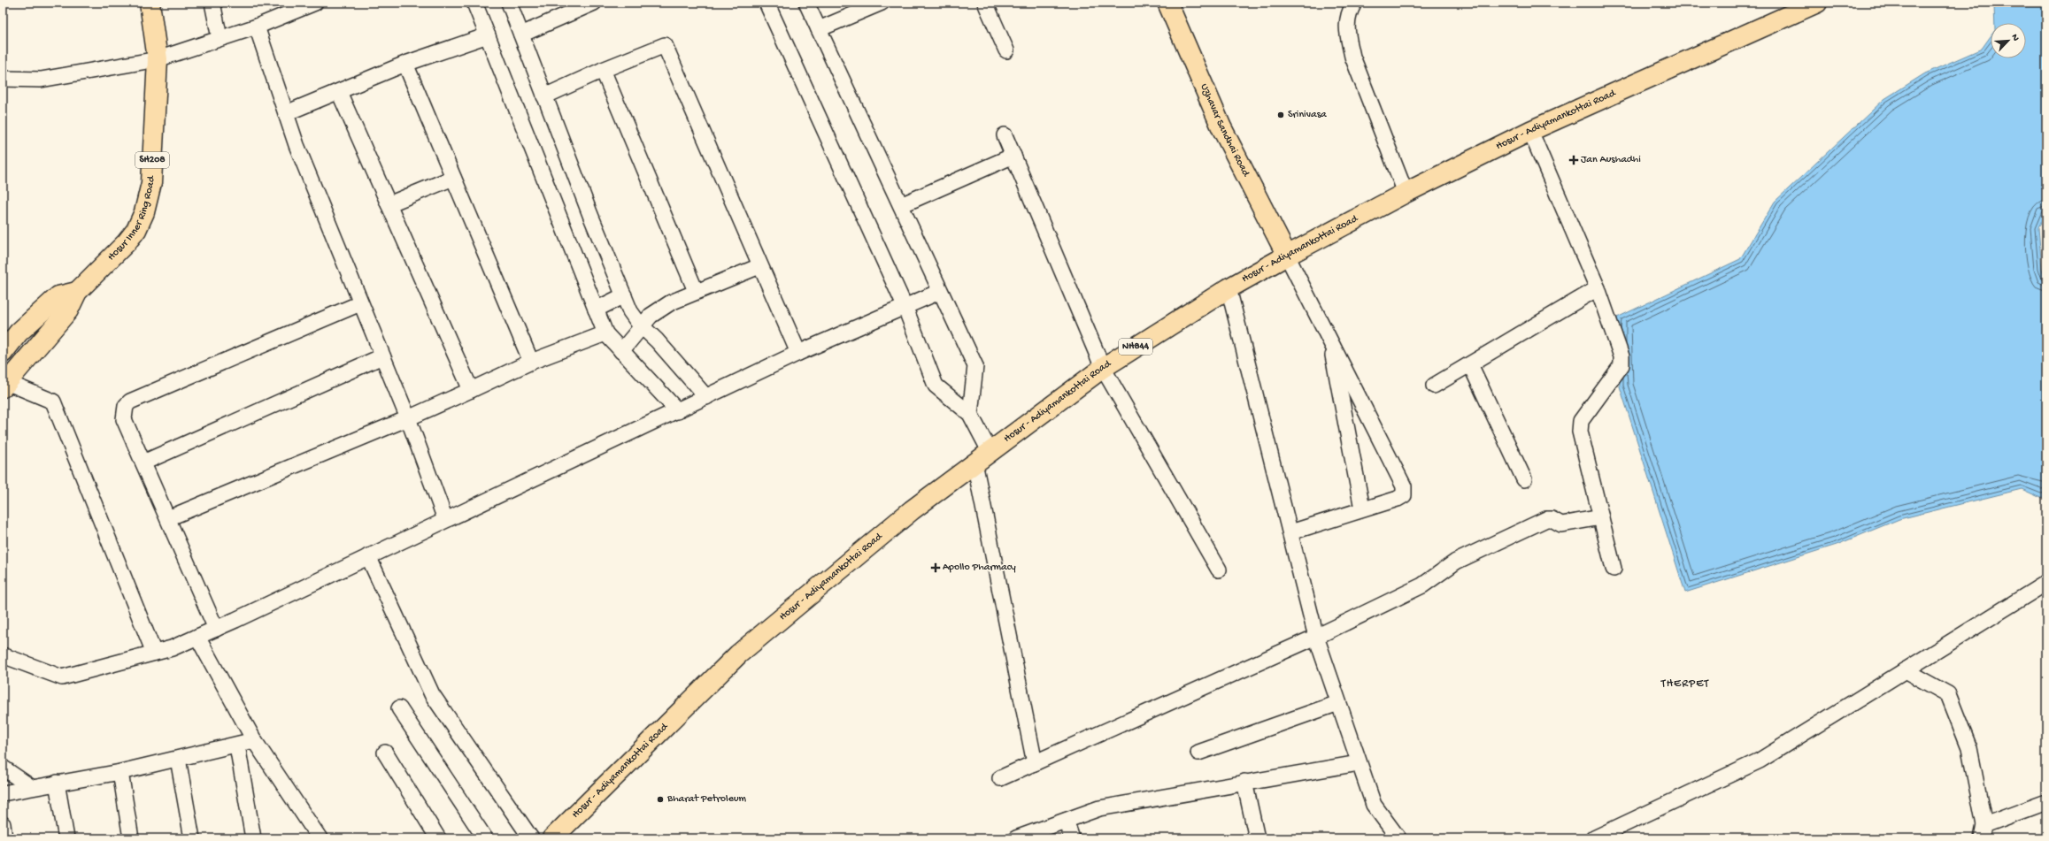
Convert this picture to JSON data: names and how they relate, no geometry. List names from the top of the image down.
{
  "streets": {
    "main road": [
      "Hosur - Adiyamankottai Road",
      "Uzhavar Sandhai Road",
      "SH208",
      "Hosur Inner Ring Road",
      "NH844"
    ]
  },
  "crossings": [
    ["Hosur - Adiyamankottai Road", "Uzhavar Sandhai Road"]
  ],
  "districts": ["THERPET"],
  "places": {
    "other": ["Srinivasa", "Bharat Petroleum"],
    "health": ["Jan Aushadhi", "Apollo Pharmacy"]
  },
  "north": "top right"
}
